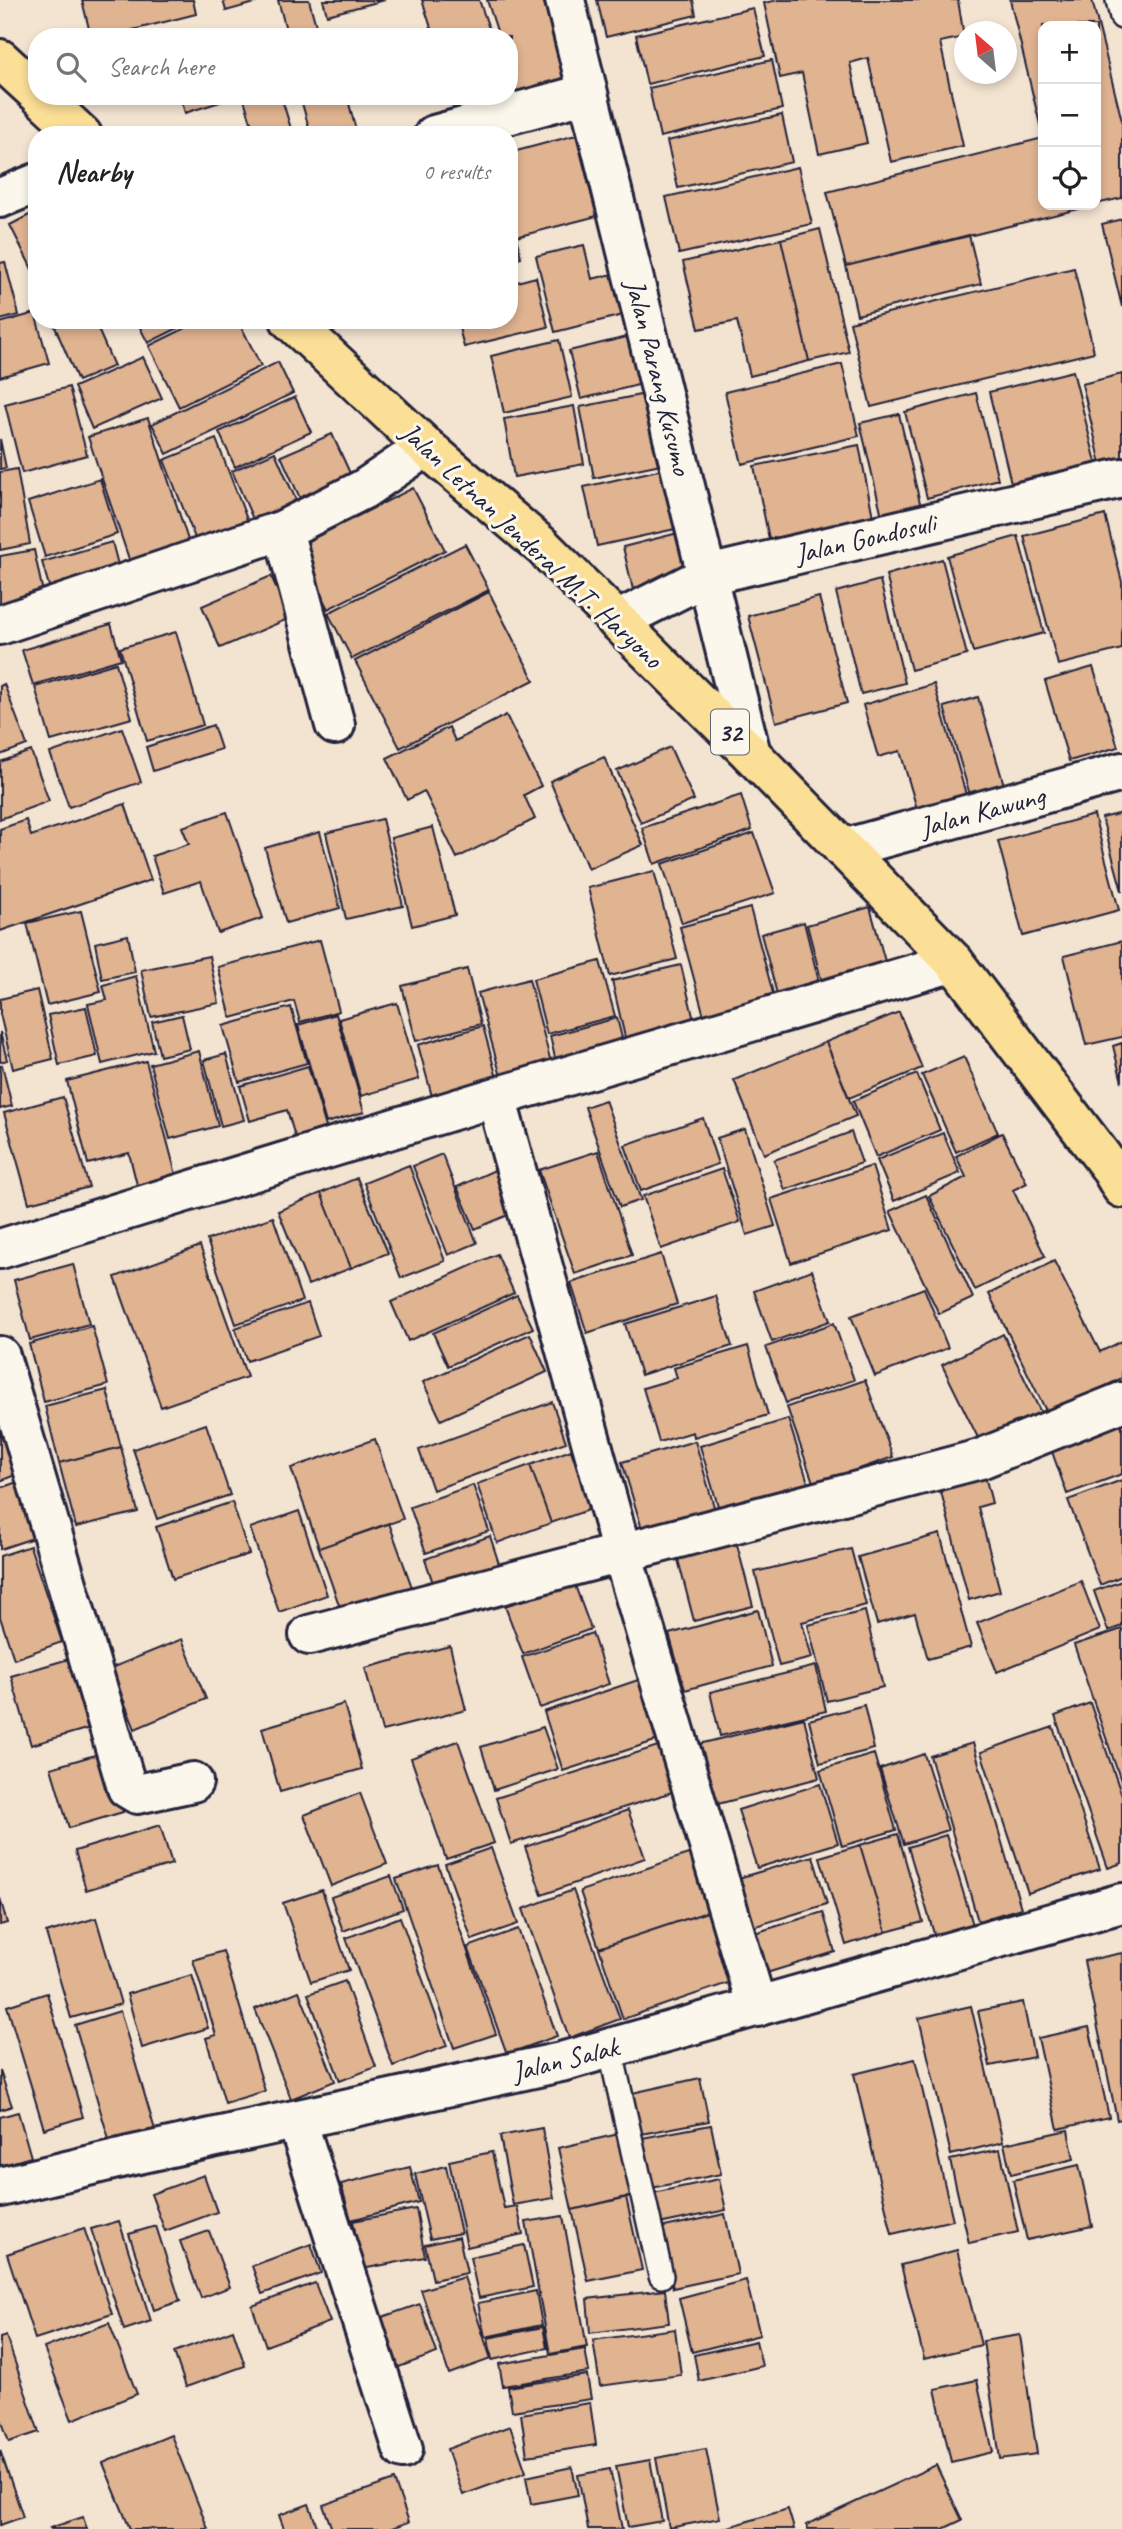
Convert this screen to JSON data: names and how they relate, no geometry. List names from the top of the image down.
{
  "streets": {
    "highway": ["Jalan Letnan Jenderal M.T. Haryono", "32"],
    "street": [
      "Jalan Parang Kusumo",
      "Jalan Gondosuli",
      "Jalan Kawung",
      "Jalan Salak"
    ]
  },
  "crossings": [
    ["Jalan Parang Kusumo", "Jalan Gondosuli"],
    ["Jalan Parang Kusumo", "Jalan Letnan Jenderal M.T. Haryono"],
    ["Jalan Gondosuli", "Jalan Letnan Jenderal M.T. Haryono"],
    ["Jalan Letnan Jenderal M.T. Haryono", "Jalan Kawung"]
  ],
  "north": "top left",
  "page": {
    "map_buttons": ["+", "−"],
    "search": "Search here",
    "heading": ["Nearby", "0 results"]
  }
}
